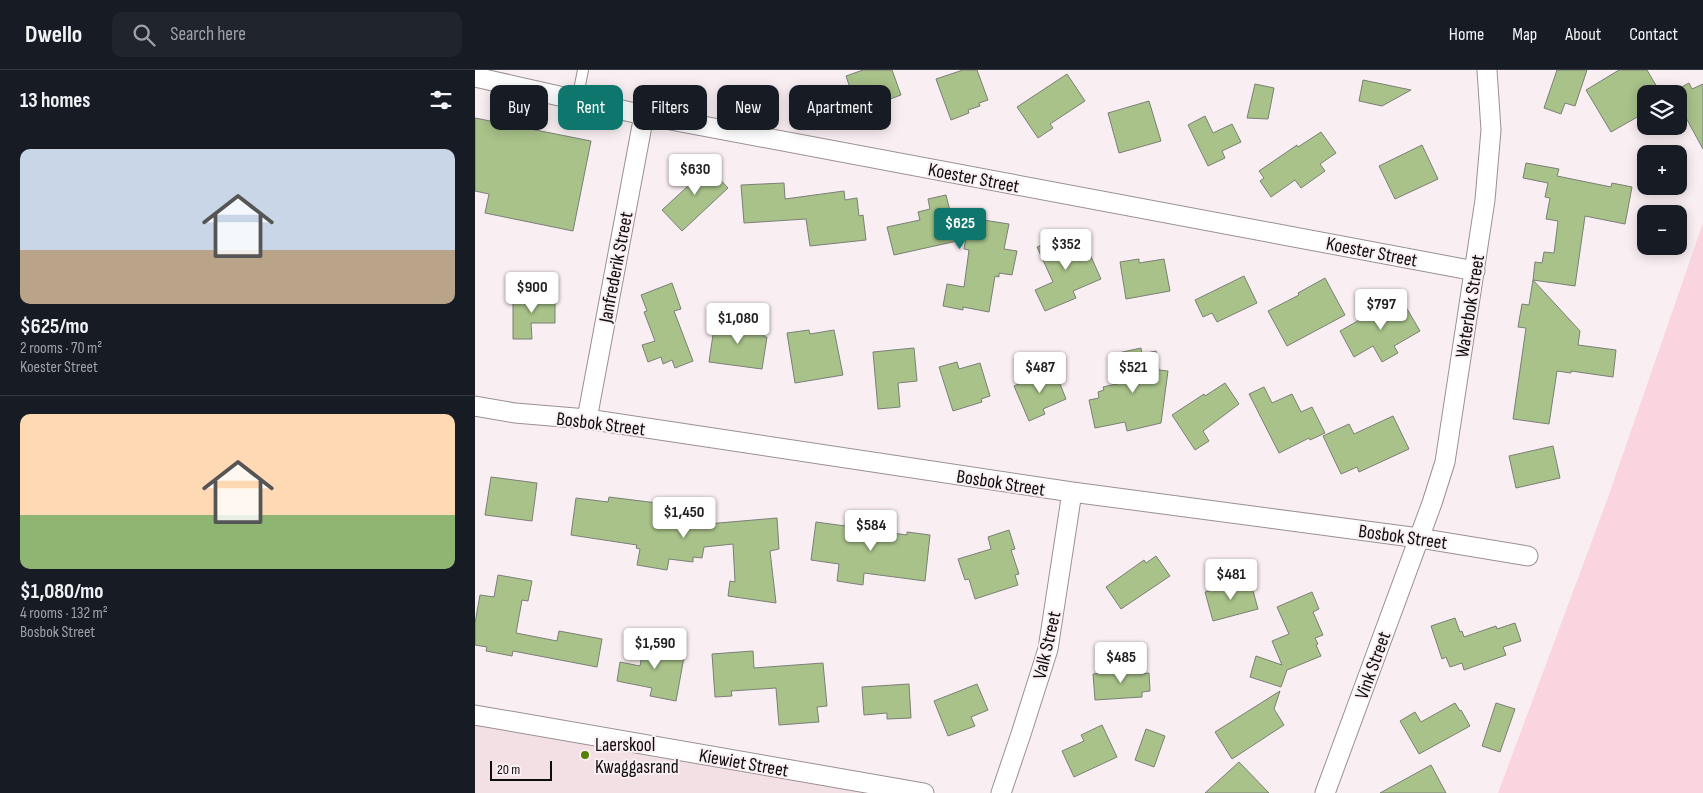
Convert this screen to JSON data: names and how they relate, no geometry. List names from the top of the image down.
{
  "streets": {
    "street": [
      "Koester Street",
      "Janfrederik Street",
      "Waterbok Street",
      "Bosbok Street",
      "Valk Street",
      "Vink Street",
      "Kiewiet Street"
    ]
  },
  "crossings": [
    ["Koester Street", "Waterbok Street"],
    ["Janfrederik Street", "Bosbok Street"],
    ["Waterbok Street", "Bosbok Street"],
    ["Waterbok Street", "Vink Street"],
    ["Bosbok Street", "Valk Street"],
    ["Bosbok Street", "Vink Street"]
  ],
  "places": ["Laerskool Kwaggasrand"],
  "scale_bar": "20 m",
  "page": {
    "header": "Dwello",
    "search": "Search here",
    "nav": [
      "Home",
      "Map",
      "About",
      "Contact"
    ],
    "heading": "13 homes",
    "map_buttons": ["+", "−"],
    "chip": [
      "Buy",
      "Rent",
      "Filters",
      "New",
      "Apartment"
    ],
    "list": [
      {
        "name": "$625/mo",
        "note": "2 rooms · 70 m² · Koester Street"
      },
      {
        "name": "$1,080/mo",
        "note": "4 rooms · 132 m² · Bosbok Street"
      }
    ],
    "price": [
      "$630",
      "$625",
      "$352",
      "$900",
      "$797",
      "$1,080",
      "$487",
      "$521",
      "$1,450",
      "$584",
      "$481",
      "$1,590",
      "$485"
    ],
    "scale": "20 m"
  }
}
